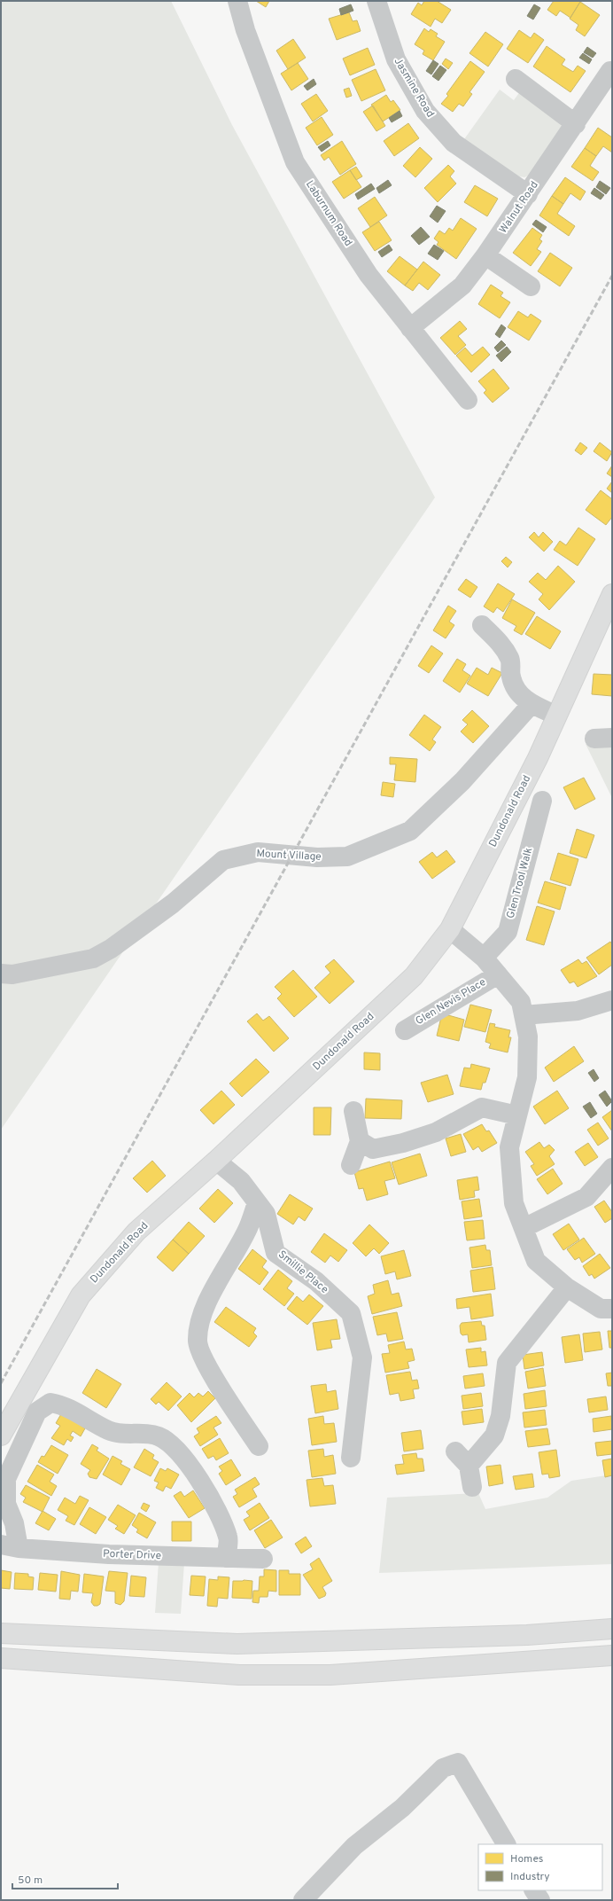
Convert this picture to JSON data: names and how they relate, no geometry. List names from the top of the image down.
{
  "streets": {
    "main road": ["Dundonald Road"],
    "street": [
      "Jasmine Road",
      "Walnut Road",
      "Laburnum Road",
      "Mount Village",
      "Glen Trool Walk",
      "Glen Nevis Place",
      "Smillie Place",
      "Porter Drive"
    ]
  },
  "crossings": [
    ["Jasmine Road", "Walnut Road"],
    ["Walnut Road", "Laburnum Road"],
    ["Dundonald Road", "Smillie Place"]
  ],
  "legend": ["Homes", "Industry"],
  "scale_bar": "50 m"
}
